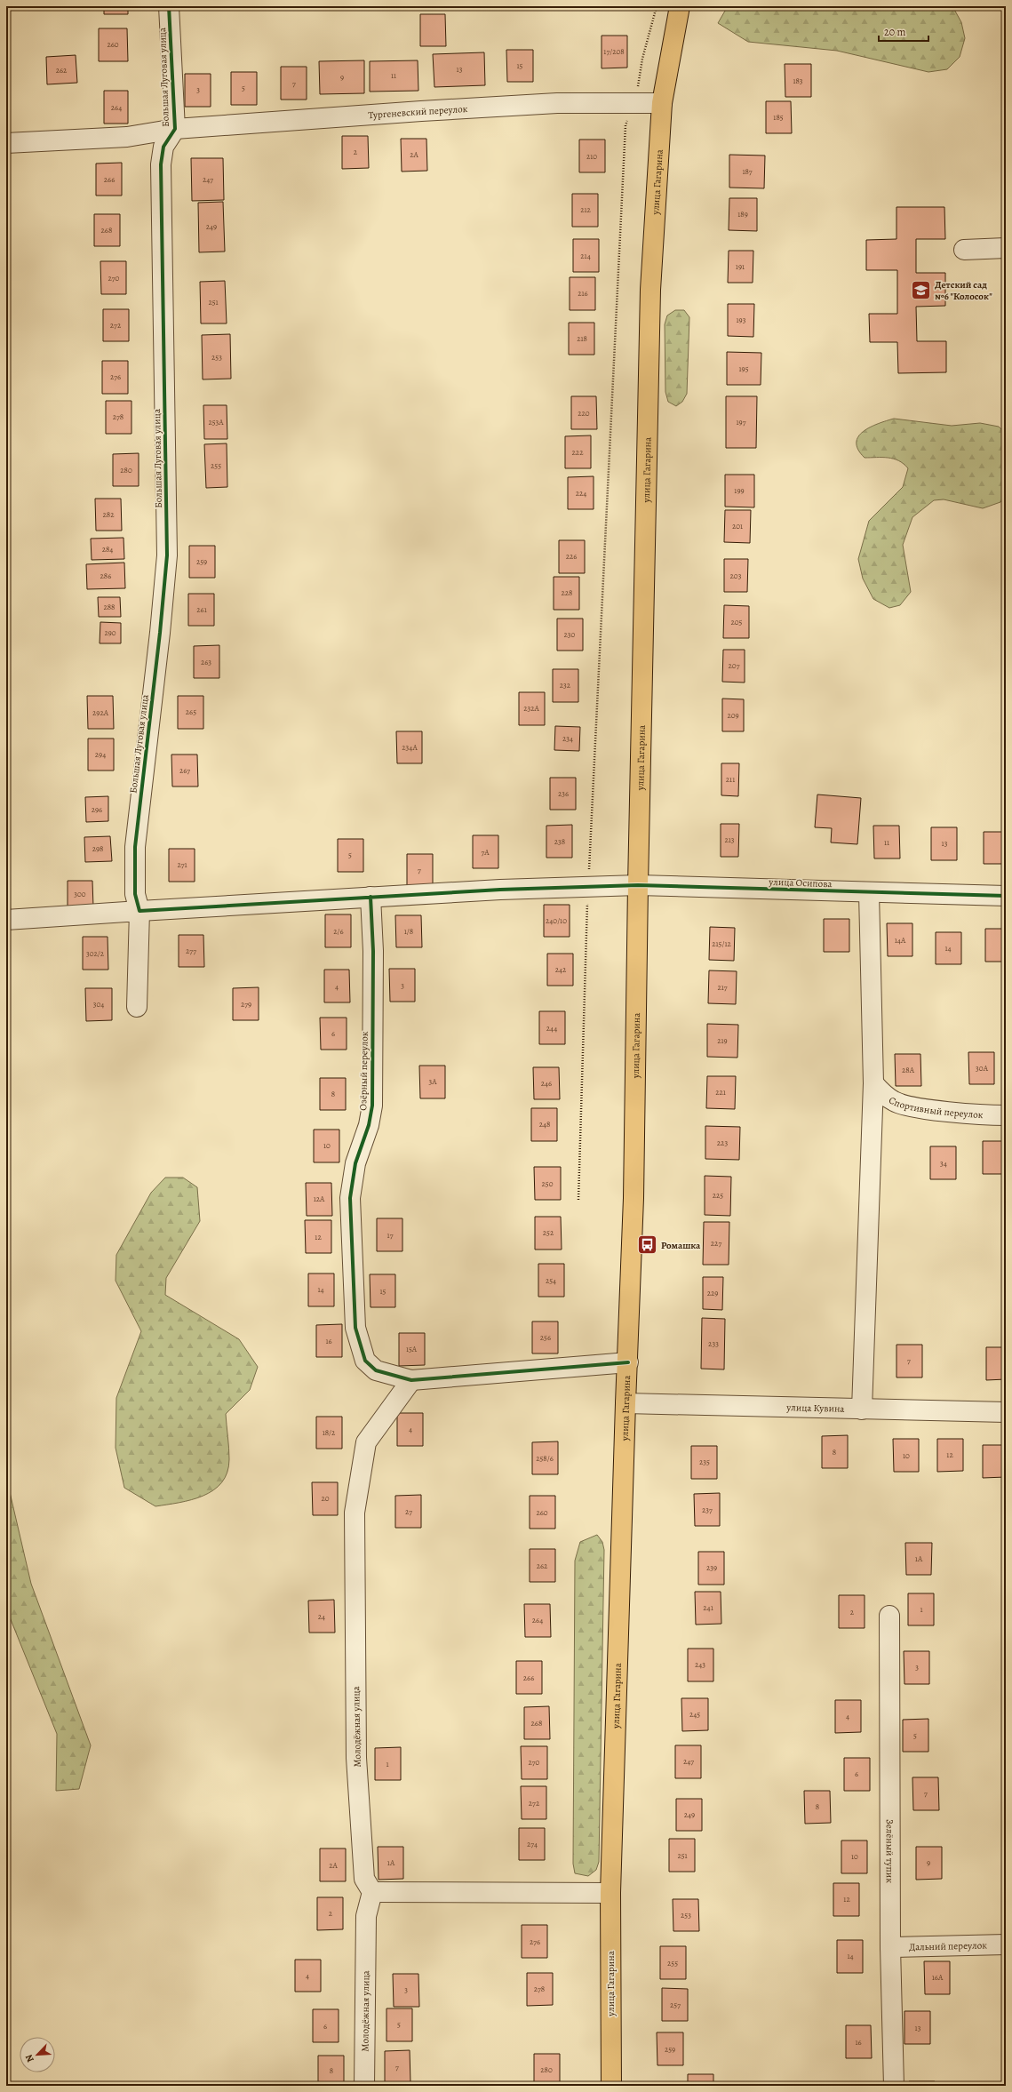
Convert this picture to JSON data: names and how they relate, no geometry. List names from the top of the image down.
{
  "streets": {
    "main road": ["улица Гагарина"],
    "street": [
      "Большая Луговая улица",
      "Тургеневский переулок",
      "улица Осипова",
      "Озёрный переулок",
      "Спортивный переулок",
      "улица Кувина",
      "Молодёжная улица",
      "Зелёный тупик",
      "Дальний переулок"
    ]
  },
  "crossings": [
    ["Большая Луговая улица", "Тургеневский переулок"],
    ["Большая Луговая улица", "улица Осипова"],
    ["Тургеневский переулок", "улица Гагарина"],
    ["улица Гагарина", "улица Осипова"],
    ["улица Гагарина", "улица Кувина"],
    ["улица Осипова", "Озёрный переулок"],
    ["Озёрный переулок", "Молодёжная улица"],
    ["Зелёный тупик", "Дальний переулок"]
  ],
  "places": {
    "school or university": ["Детский сад №6 \"Колосок\""],
    "bus stop": ["Ромашка"]
  },
  "house_numbers": [
    "260",
    "17/208",
    "15",
    "13",
    "262",
    "11",
    "9",
    "183",
    "7",
    "5",
    "3",
    "264",
    "185",
    "2",
    "2А",
    "210",
    "187",
    "266",
    "247",
    "212",
    "189",
    "249",
    "268",
    "214",
    "191",
    "270",
    "216",
    "251",
    "193",
    "272",
    "218",
    "253",
    "195",
    "276",
    "220",
    "278",
    "253А",
    "197",
    "222",
    "255",
    "280",
    "199",
    "224",
    "282",
    "201",
    "284",
    "226",
    "259",
    "286",
    "203",
    "228",
    "288",
    "261",
    "205",
    "290",
    "230",
    "263",
    "207",
    "232",
    "232А",
    "265",
    "292А",
    "209",
    "234",
    "234А",
    "294",
    "267",
    "211",
    "236",
    "296",
    "213",
    "238",
    "11",
    "13",
    "298",
    "7А",
    "5",
    "271",
    "7",
    "300",
    "240/10",
    "2/6",
    "1/8",
    "14А",
    "215/12",
    "14",
    "277",
    "302/2",
    "242",
    "3",
    "4",
    "217",
    "304",
    "279",
    "244",
    "6",
    "219",
    "30А",
    "28А",
    "3А",
    "246",
    "221",
    "8",
    "248",
    "223",
    "10",
    "34",
    "250",
    "225",
    "12А",
    "252",
    "17",
    "12",
    "227",
    "254",
    "14",
    "15",
    "229",
    "256",
    "16",
    "233",
    "15А",
    "7",
    "4",
    "18/2",
    "8",
    "12",
    "10",
    "258/6",
    "235",
    "20",
    "237",
    "27",
    "260",
    "1А",
    "262",
    "239",
    "241",
    "1",
    "2",
    "24",
    "264",
    "243",
    "3",
    "266",
    "245",
    "4",
    "268",
    "5",
    "247",
    "270",
    "1",
    "6",
    "7",
    "272",
    "8",
    "249",
    "274",
    "251",
    "10",
    "1А",
    "9",
    "2А",
    "12",
    "2",
    "253",
    "276",
    "14",
    "255",
    "4",
    "16А",
    "278",
    "3",
    "257",
    "5",
    "6",
    "13",
    "16",
    "259",
    "7",
    "280",
    "8"
  ],
  "scale_bar": "20 m",
  "north": "bottom left"
}
